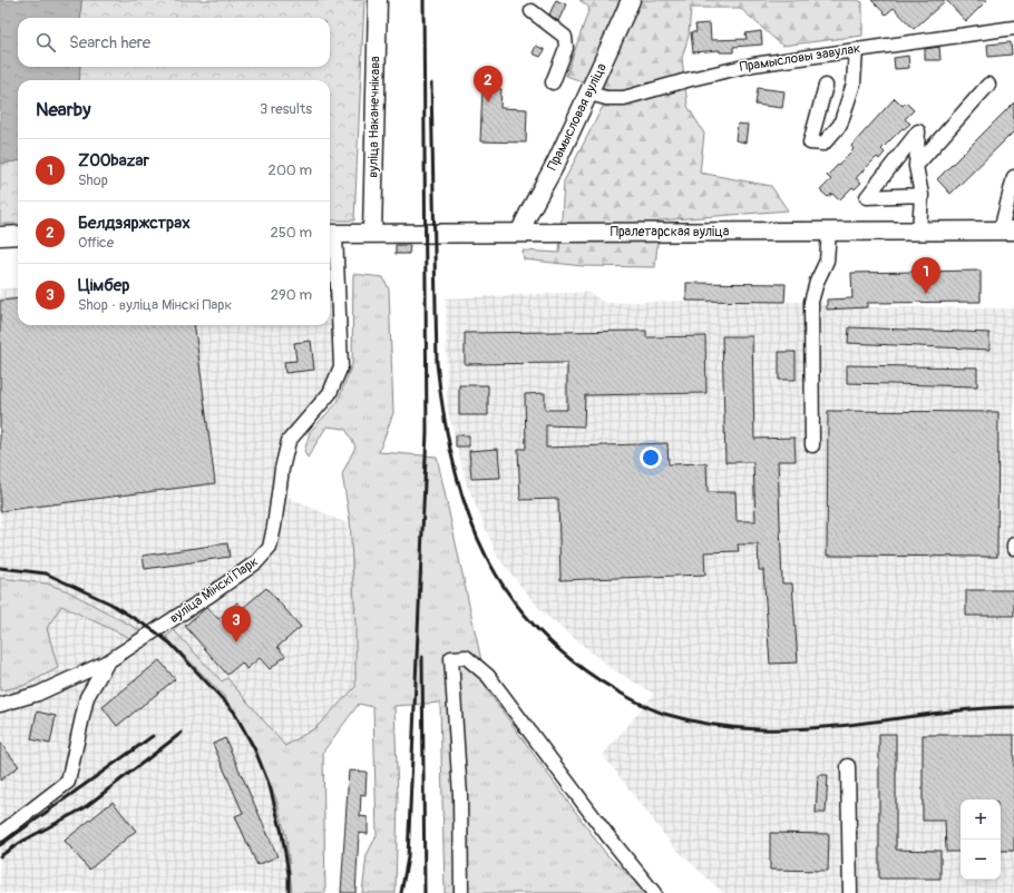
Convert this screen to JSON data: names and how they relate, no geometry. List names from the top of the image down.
{
  "streets": {
    "main road": ["вуліца Наканечнікава", "Прамысловая вуліца", "Пралетарская вуліца"],
    "street": ["Прамысловы завулак", "вуліца Мінскі Парк"]
  },
  "crossings": [
    ["Прамысловы завулак", "Прамысловая вуліца"],
    ["вуліца Наканечнікава", "Пралетарская вуліца"],
    ["Прамысловая вуліца", "Пралетарская вуліца"],
    ["Пралетарская вуліца", "вуліца Мінскі Парк"]
  ],
  "page": {
    "search": "Search here",
    "pins": ["2", "1", "3"],
    "heading": ["Nearby", "3 results"],
    "list": [
      {
        "mark": "1",
        "name": "ZOObazar",
        "note": "Shop",
        "value": "200 m"
      },
      {
        "mark": "2",
        "name": "Белдзяржстрах",
        "note": "Office",
        "value": "250 m"
      },
      {
        "mark": "3",
        "name": "Цімбер",
        "note": "Shop · вуліца Мінскі Парк",
        "value": "290 m"
      }
    ],
    "map_buttons": ["+", "−"]
  }
}
